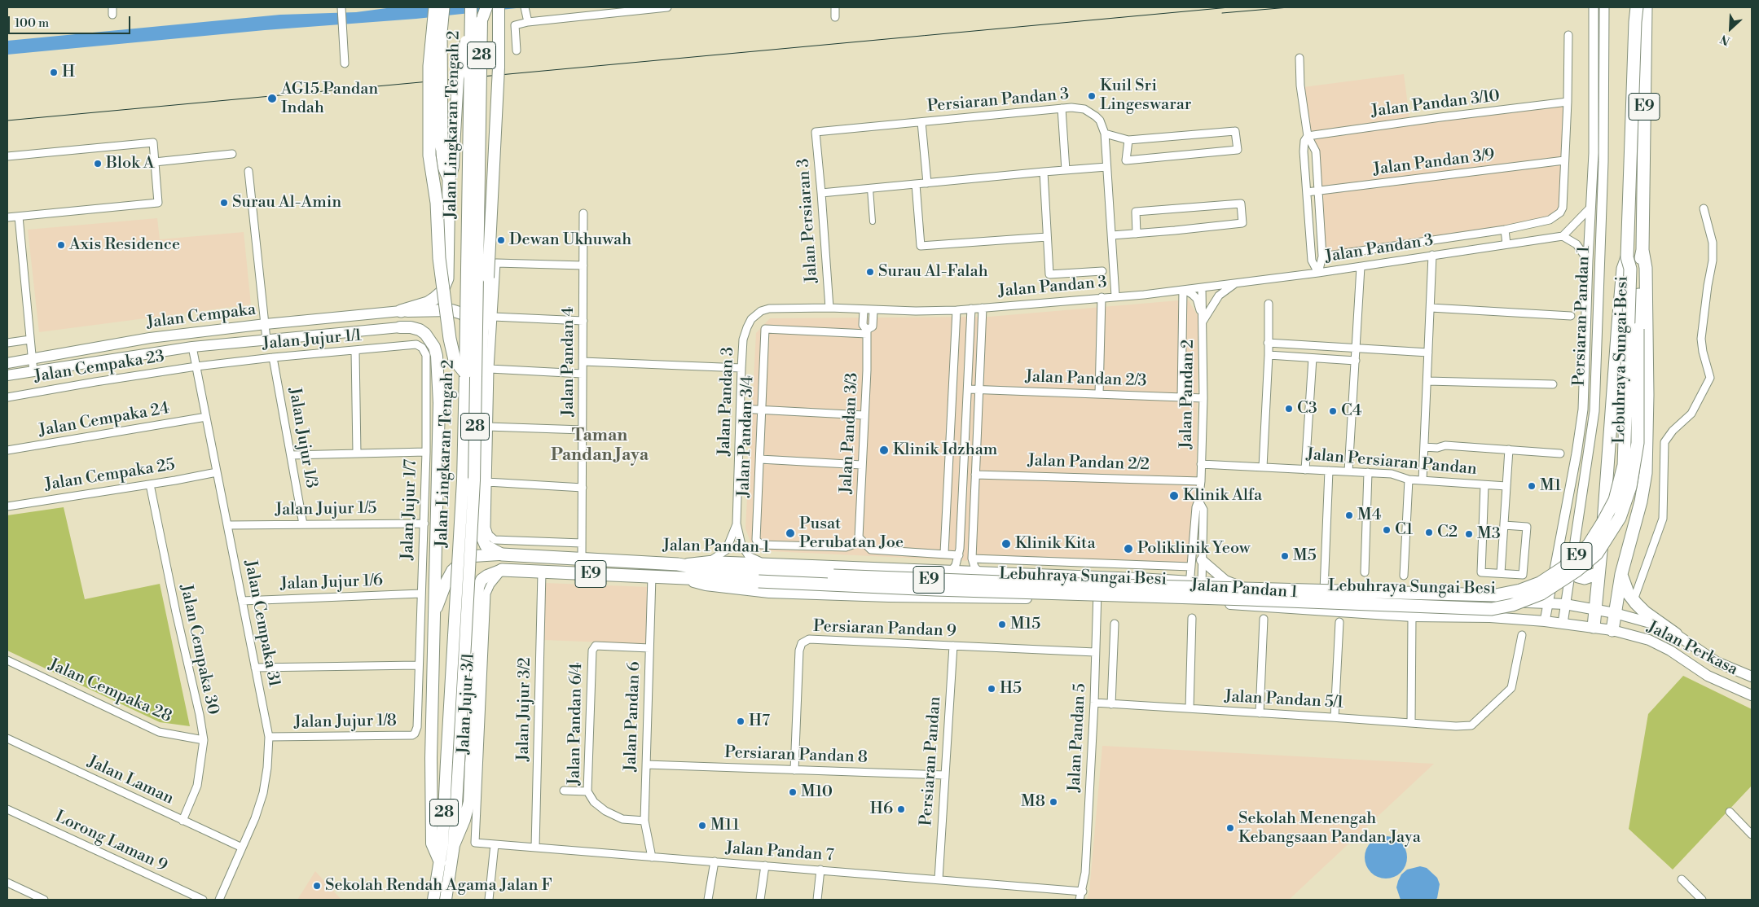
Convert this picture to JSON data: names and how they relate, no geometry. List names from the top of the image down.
{
  "streets": {
    "highway": [
      "28",
      "E9",
      "Jalan Lingkaran Tengah 2",
      "Lebuhraya Sungai Besi",
      "Jalan Pandan 1"
    ],
    "main road": ["Jalan Cempaka", "Jalan Perkasa"],
    "street": [
      "Persiaran Pandan 3",
      "Jalan Pandan 3/10",
      "Jalan Pandan 3/9",
      "Jalan Persiaran 3",
      "Jalan Pandan 3",
      "Persiaran Pandan 1",
      "Jalan Jujur 1/1",
      "Jalan Pandan 4",
      "Jalan Cempaka 23",
      "Jalan Pandan 2/3",
      "Jalan Pandan 2",
      "Jalan Cempaka 24",
      "Jalan Pandan 3/3",
      "Jalan Pandan 3/4",
      "Jalan Jujur 1/3",
      "Jalan Persiaran Pandan",
      "Jalan Pandan 2/2",
      "Jalan Cempaka 25",
      "Jalan Jujur 1/5",
      "Jalan Jujur 1/7",
      "Jalan Jujur 1/6",
      "Jalan Cempaka 31",
      "Persiaran Pandan 9",
      "Jalan Cempaka 30",
      "Jalan Cempaka 28",
      "Jalan Pandan 5/1",
      "Jalan Jujur 3/1",
      "Jalan Jujur 3/2",
      "Jalan Pandan 6",
      "Jalan Jujur 1/8",
      "Jalan Pandan 6/4",
      "Jalan Pandan 5",
      "Persiaran Pandan 8",
      "Persiaran Pandan",
      "Jalan Laman",
      "Lorong Laman 9",
      "Jalan Pandan 7"
    ]
  },
  "crossings": [
    ["Persiaran Pandan 3", "Jalan Persiaran 3"],
    ["Persiaran Pandan 3", "Jalan Pandan 3"],
    ["Jalan Persiaran 3", "Jalan Pandan 3"],
    ["Jalan Pandan 3", "Jalan Pandan 2"],
    ["Jalan Pandan 3", "Jalan Pandan 3/3"],
    ["Jalan Pandan 3", "Jalan Pandan 1"],
    ["Persiaran Pandan 1", "Jalan Pandan 1"],
    ["Persiaran Pandan 1", "Jalan Perkasa"],
    ["Jalan Cempaka", "Jalan Cempaka 31"],
    ["Jalan Jujur 1/1", "Jalan Cempaka 23"],
    ["Jalan Jujur 1/1", "Jalan Jujur 1/3"],
    ["Jalan Jujur 1/1", "Jalan Jujur 1/7"],
    ["Jalan Jujur 1/1", "Jalan Cempaka 31"],
    ["Lebuhraya Sungai Besi", "Jalan Pandan 1"],
    ["Jalan Pandan 4", "Jalan Pandan 1"],
    ["Jalan Cempaka 23", "Jalan Cempaka 31"],
    ["Jalan Pandan 2/3", "Jalan Pandan 2"],
    ["Jalan Pandan 2", "Jalan Persiaran Pandan"],
    ["Jalan Pandan 2", "Jalan Pandan 2/2"],
    ["Jalan Pandan 2", "Jalan Pandan 1"],
    ["Jalan Cempaka 24", "Jalan Cempaka 31"],
    ["Jalan Pandan 3/3", "Jalan Pandan 3/4"],
    ["Jalan Jujur 1/3", "Jalan Jujur 1/5"],
    ["Jalan Cempaka 25", "Jalan Cempaka 31"],
    ["Jalan Cempaka 25", "Jalan Cempaka 30"],
    ["Jalan Jujur 1/5", "Jalan Jujur 1/7"],
    ["Jalan Jujur 1/5", "Jalan Cempaka 31"],
    ["Jalan Jujur 1/7", "Jalan Jujur 1/6"],
    ["Jalan Jujur 1/7", "Jalan Jujur 1/8"],
    ["Jalan Pandan 1", "Jalan Perkasa"],
    ["Jalan Pandan 1", "Jalan Jujur 3/1"],
    ["Jalan Pandan 1", "Jalan Jujur 3/2"],
    ["Jalan Pandan 1", "Jalan Pandan 6"],
    ["Jalan Pandan 1", "Jalan Pandan 5"],
    ["Jalan Jujur 1/6", "Jalan Cempaka 31"],
    ["Jalan Cempaka 31", "Jalan Jujur 1/8"],
    ["Jalan Cempaka 31", "Jalan Laman"],
    ["Persiaran Pandan 9", "Jalan Pandan 5"],
    ["Persiaran Pandan 9", "Persiaran Pandan 8"],
    ["Persiaran Pandan 9", "Persiaran Pandan"],
    ["Jalan Cempaka 30", "Jalan Cempaka 28"],
    ["Jalan Cempaka 30", "Jalan Laman"],
    ["Jalan Pandan 5/1", "Jalan Pandan 5"],
    ["Jalan Jujur 3/1", "Jalan Pandan 7"],
    ["Jalan Jujur 3/2", "Jalan Pandan 7"],
    ["Jalan Pandan 6", "Jalan Pandan 6/4"],
    ["Jalan Pandan 6", "Persiaran Pandan 8"],
    ["Jalan Pandan 6", "Jalan Pandan 7"],
    ["Jalan Pandan 5", "Jalan Pandan 7"],
    ["Persiaran Pandan 8", "Persiaran Pandan"],
    ["Persiaran Pandan", "Jalan Pandan 7"]
  ],
  "districts": ["Taman Pandan Jaya"],
  "places": [
    "H",
    "Kuil Sri Lingeswarar",
    "AG15 Pandan Indah",
    "Blok A",
    "Surau Al-Amin",
    "Dewan Ukhuwah",
    "Axis Residence",
    "Surau Al-Falah",
    "C3",
    "C4",
    "Klinik Idzham",
    "M1",
    "Klinik Alfa",
    "M4",
    "C1",
    "C2",
    "Pusat Perubatan Joe",
    "M3",
    "Klinik Kita",
    "Poliklinik Yeow",
    "M5",
    "M15",
    "H5",
    "H7",
    "M10",
    "M8",
    "H6",
    "M11",
    "Sekolah Menengah Kebangsaan Pandan Jaya",
    "Sekolah Rendah Agama Jalan F"
  ],
  "scale_bar": "100 m",
  "north": "bottom left"
}
